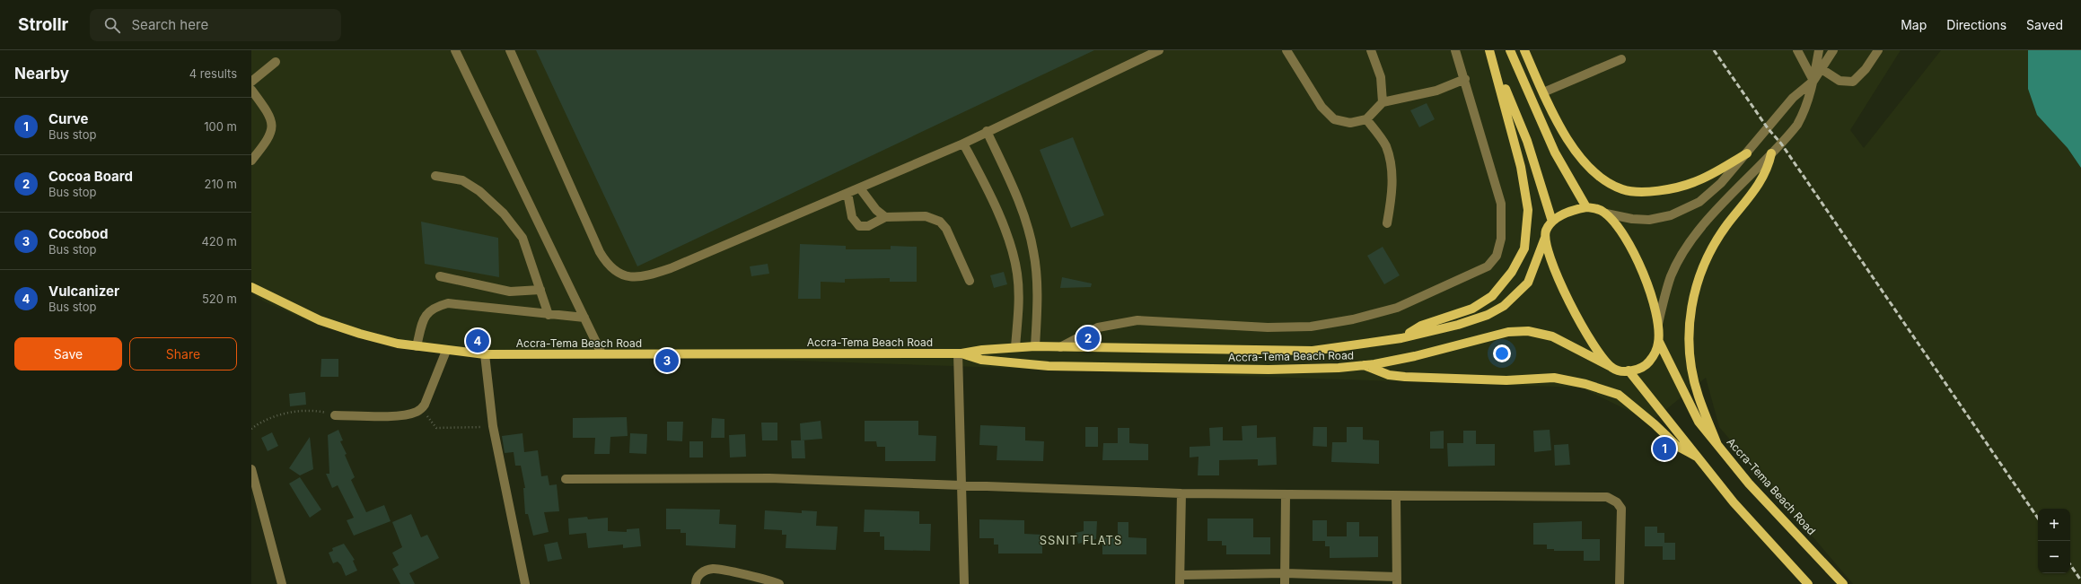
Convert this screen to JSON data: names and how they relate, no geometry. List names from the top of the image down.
{
  "streets": {
    "main road": ["Accra-Tema Beach Road"]
  },
  "districts": ["SSNIT FLATS"],
  "page": {
    "header": "Strollr",
    "search": "Search here",
    "nav": ["Map", "Directions", "Saved"],
    "heading": ["Nearby", "4 results"],
    "list": [
      {
        "mark": "1",
        "name": "Curve",
        "note": "Bus stop",
        "value": "100 m"
      },
      {
        "mark": "2",
        "name": "Cocoa Board",
        "note": "Bus stop",
        "value": "210 m"
      },
      {
        "mark": "3",
        "name": "Cocobod",
        "note": "Bus stop",
        "value": "420 m"
      },
      {
        "mark": "4",
        "name": "Vulcanizer",
        "note": "Bus stop",
        "value": "520 m"
      }
    ],
    "pins": [
      "2",
      "4",
      "3",
      "1"
    ],
    "buttons": ["Save", "Share"],
    "map_buttons": ["+", "−"]
  }
}
